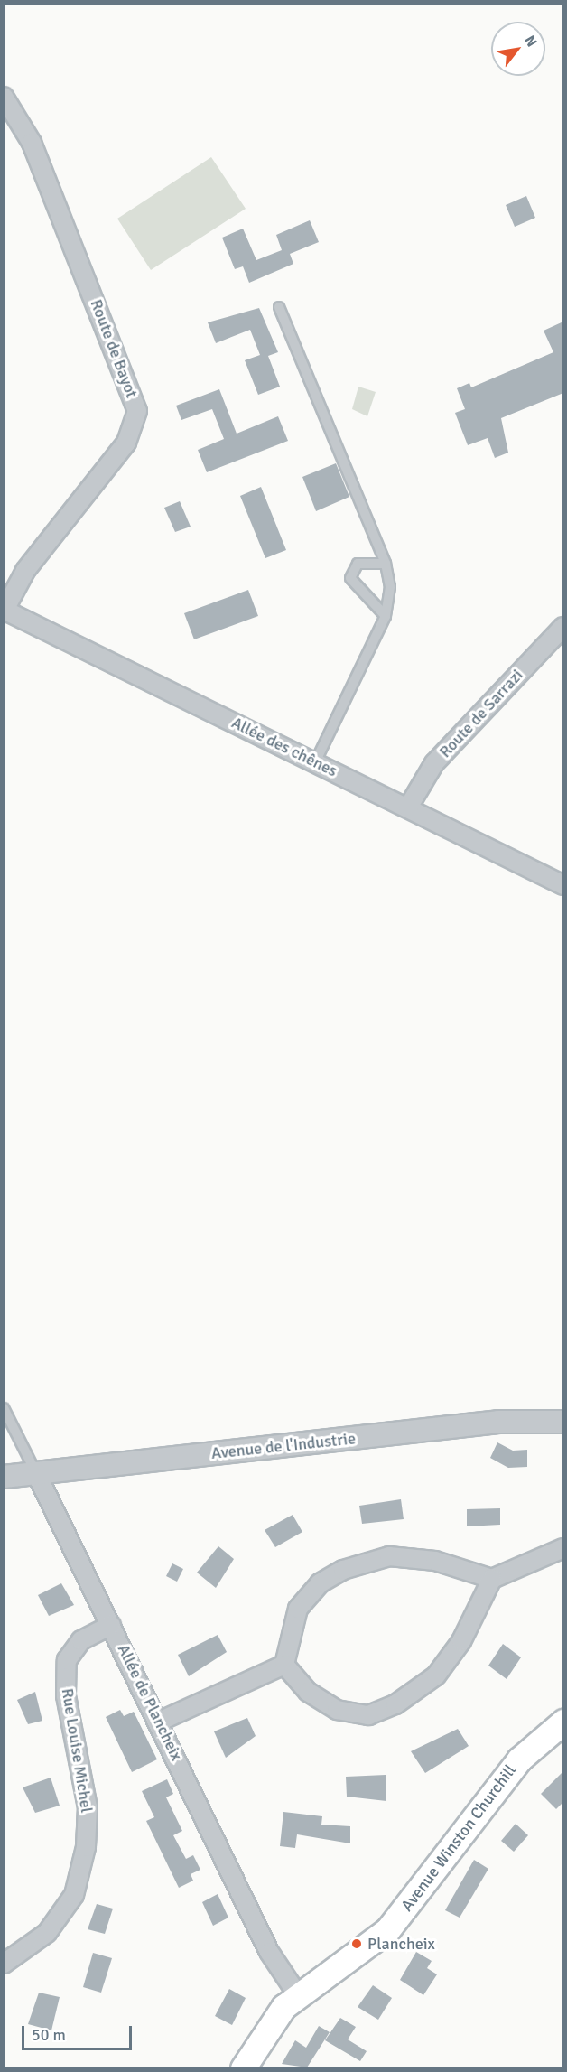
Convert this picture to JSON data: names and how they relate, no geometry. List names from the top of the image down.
{
  "streets": {
    "main road": ["Avenue Winston Churchill"],
    "street": [
      "Route de Bayot",
      "Route de Sarrazi",
      "Allée des chênes",
      "Avenue de l'Industrie",
      "Allée de Plancheix",
      "Rue Louise Michel"
    ]
  },
  "crossings": [
    ["Route de Bayot", "Allée des chênes"],
    ["Route de Sarrazi", "Allée des chênes"],
    ["Avenue de l'Industrie", "Allée de Plancheix"],
    ["Allée de Plancheix", "Rue Louise Michel"],
    ["Allée de Plancheix", "Avenue Winston Churchill"]
  ],
  "places": ["Plancheix"],
  "scale_bar": "50 m",
  "north": "top right"
}
